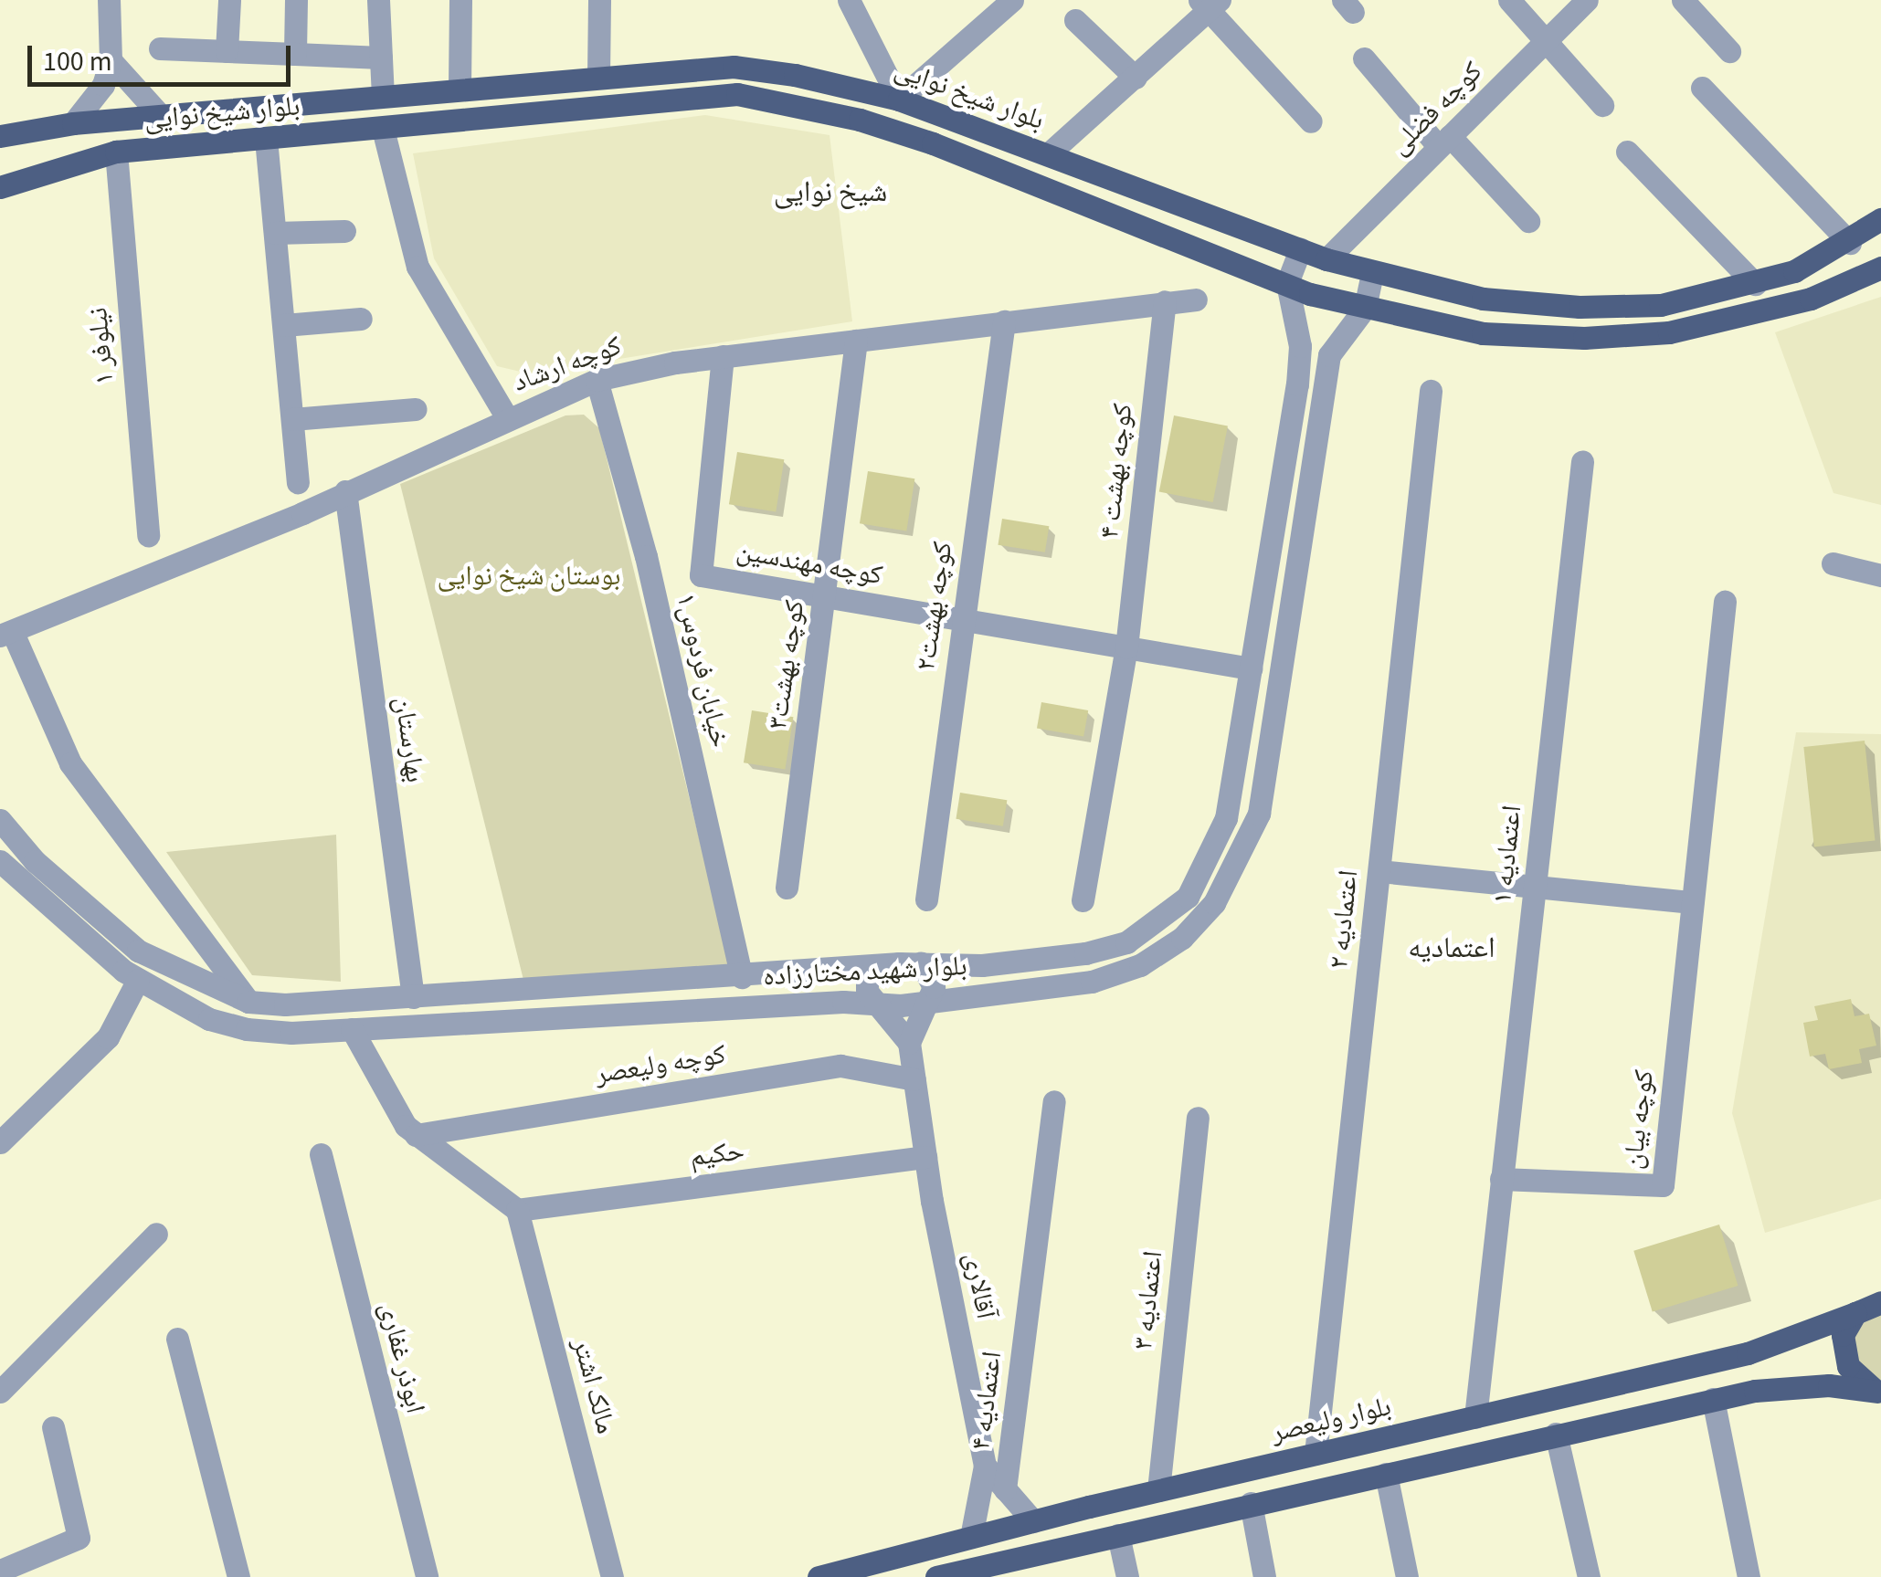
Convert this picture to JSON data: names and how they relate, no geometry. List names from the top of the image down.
{
  "streets": {
    "main road": ["بلوار شیخ نوایی", "بلوار ولیعصر"],
    "street": [
      "کوچه فضلی",
      "۱ نیلوفر",
      "کوچه ارشاد",
      "کوچه بهشت ۴",
      "کوچه مهندسین",
      "کوچه بهشت۲",
      "کوچه بهشت۳",
      "خیابان فردوس۱",
      "بهارستان",
      "اعتمادیه ۱",
      "اعتمادیه ۲",
      "بلوار شهید مختارزاده",
      "کوچه ولیعصر",
      "کوچه بیان",
      "حکیم",
      "آقالاری",
      "اعتمادیه ۳",
      "ابوذر غفاری",
      "مالک اشتر",
      "اعتمادیه ۴"
    ]
  },
  "crossings": [
    ["بلوار شیخ نوایی", "کوچه فضلی"],
    ["بلوار شیخ نوایی", "۱ نیلوفر"],
    ["بلوار شیخ نوایی", "بلوار شهید مختارزاده"],
    ["کوچه ارشاد", "کوچه بهشت ۴"],
    ["کوچه ارشاد", "کوچه مهندسین"],
    ["کوچه ارشاد", "کوچه بهشت۲"],
    ["کوچه ارشاد", "کوچه بهشت۳"],
    ["کوچه ارشاد", "خیابان فردوس۱"],
    ["کوچه ارشاد", "بهارستان"],
    ["کوچه بهشت ۴", "کوچه مهندسین"],
    ["کوچه مهندسین", "کوچه بهشت۲"],
    ["کوچه مهندسین", "کوچه بهشت۳"],
    ["کوچه مهندسین", "بلوار شهید مختارزاده"],
    ["خیابان فردوس۱", "بلوار شهید مختارزاده"],
    ["بهارستان", "بلوار شهید مختارزاده"],
    ["اعتمادیه ۱", "کوچه بیان"],
    ["اعتمادیه ۱", "بلوار ولیعصر"],
    ["اعتمادیه ۲", "بلوار ولیعصر"],
    ["کوچه ولیعصر", "آقالاری"],
    ["حکیم", "آقالاری"],
    ["حکیم", "مالک اشتر"],
    ["اعتمادیه ۳", "بلوار ولیعصر"]
  ],
  "districts": ["شیخ نوایی", "اعتمادیه"],
  "parks": ["بوستان شیخ نوایی"],
  "scale_bar": "100 m"
}
